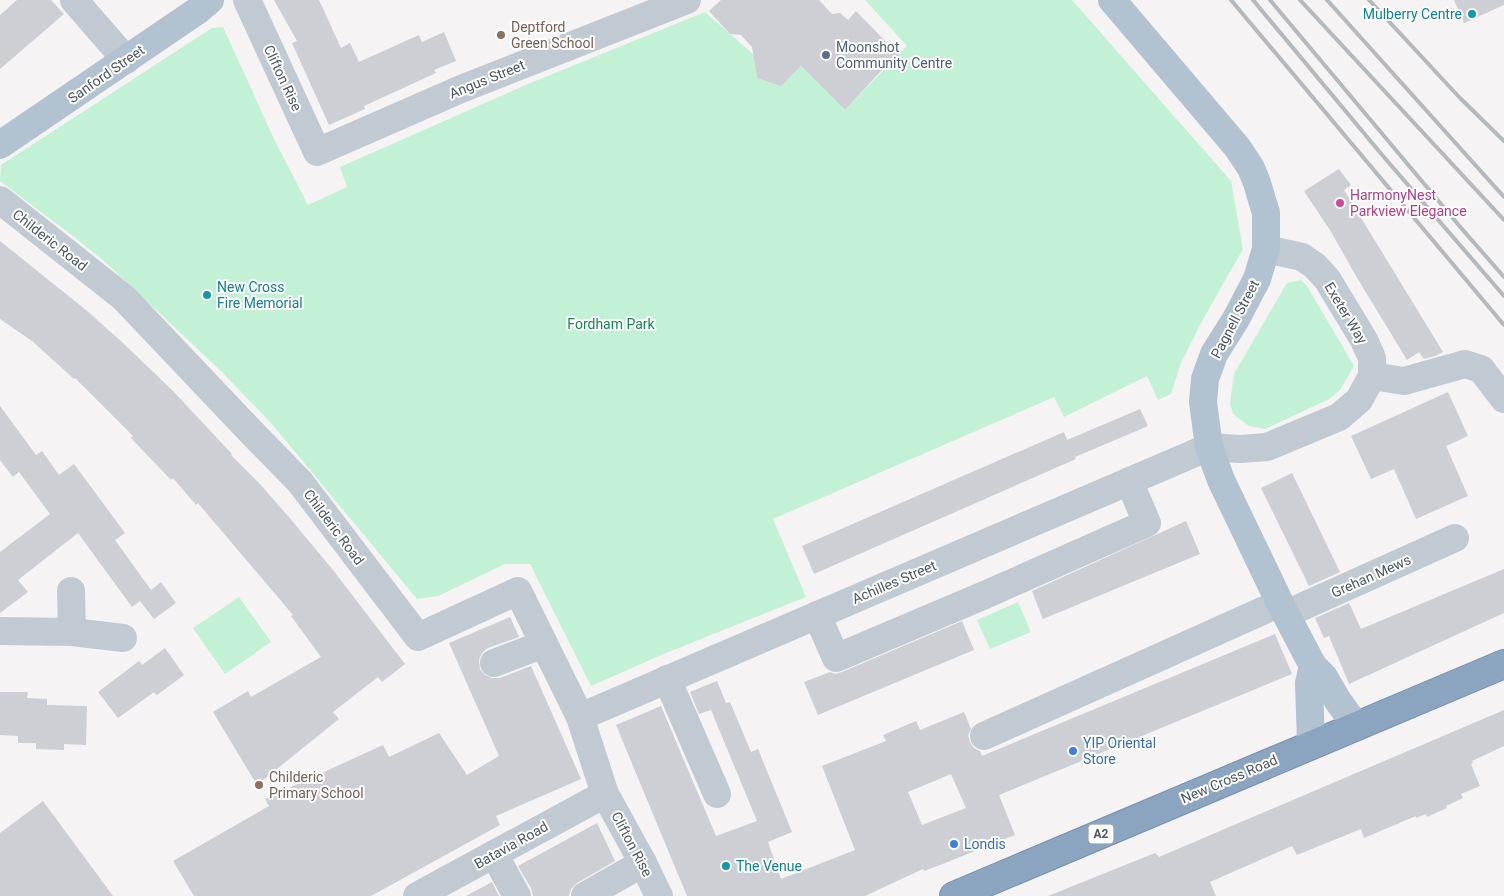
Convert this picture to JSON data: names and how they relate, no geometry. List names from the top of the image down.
{
  "streets": {
    "highway": ["New Cross Road", "A2"],
    "main road": ["Sanford Street", "Pagnell Street"],
    "street": [
      "Clifton Rise",
      "Angus Street",
      "Childeric Road",
      "Exeter Way",
      "Grehan Mews",
      "Achilles Street",
      "Batavia Road"
    ]
  },
  "crossings": [
    ["Clifton Rise", "Angus Street"],
    ["Clifton Rise", "Childeric Road"],
    ["Clifton Rise", "Batavia Road"],
    ["Childeric Road", "Achilles Street"],
    ["Childeric Road", "Batavia Road"],
    ["Exeter Way", "Pagnell Street"],
    ["Pagnell Street", "Grehan Mews"],
    ["Pagnell Street", "Achilles Street"],
    ["Pagnell Street", "New Cross Road"]
  ],
  "parks": ["Fordham Park"],
  "places": [
    "Mulberry Centre",
    "Deptford Green School",
    "Moonshot Community Centre",
    "HarmonyNest Parkview Elegance",
    "New Cross Fire Memorial",
    "YIP Oriental Store",
    "Childeric Primary School",
    "Londis",
    "The Venue"
  ]
}
